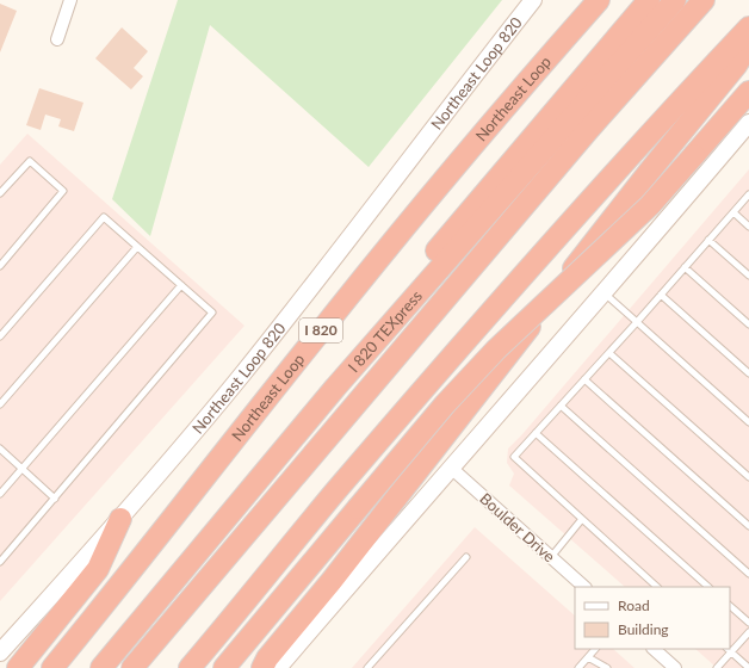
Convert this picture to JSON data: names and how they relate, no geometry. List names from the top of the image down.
{
  "streets": {
    "highway": ["Northeast Loop", "I 820", "I 820 TEXpress"],
    "main road": ["Northeast Loop 820"],
    "street": ["Boulder Drive"]
  },
  "legend": ["Road", "Building"]
}
